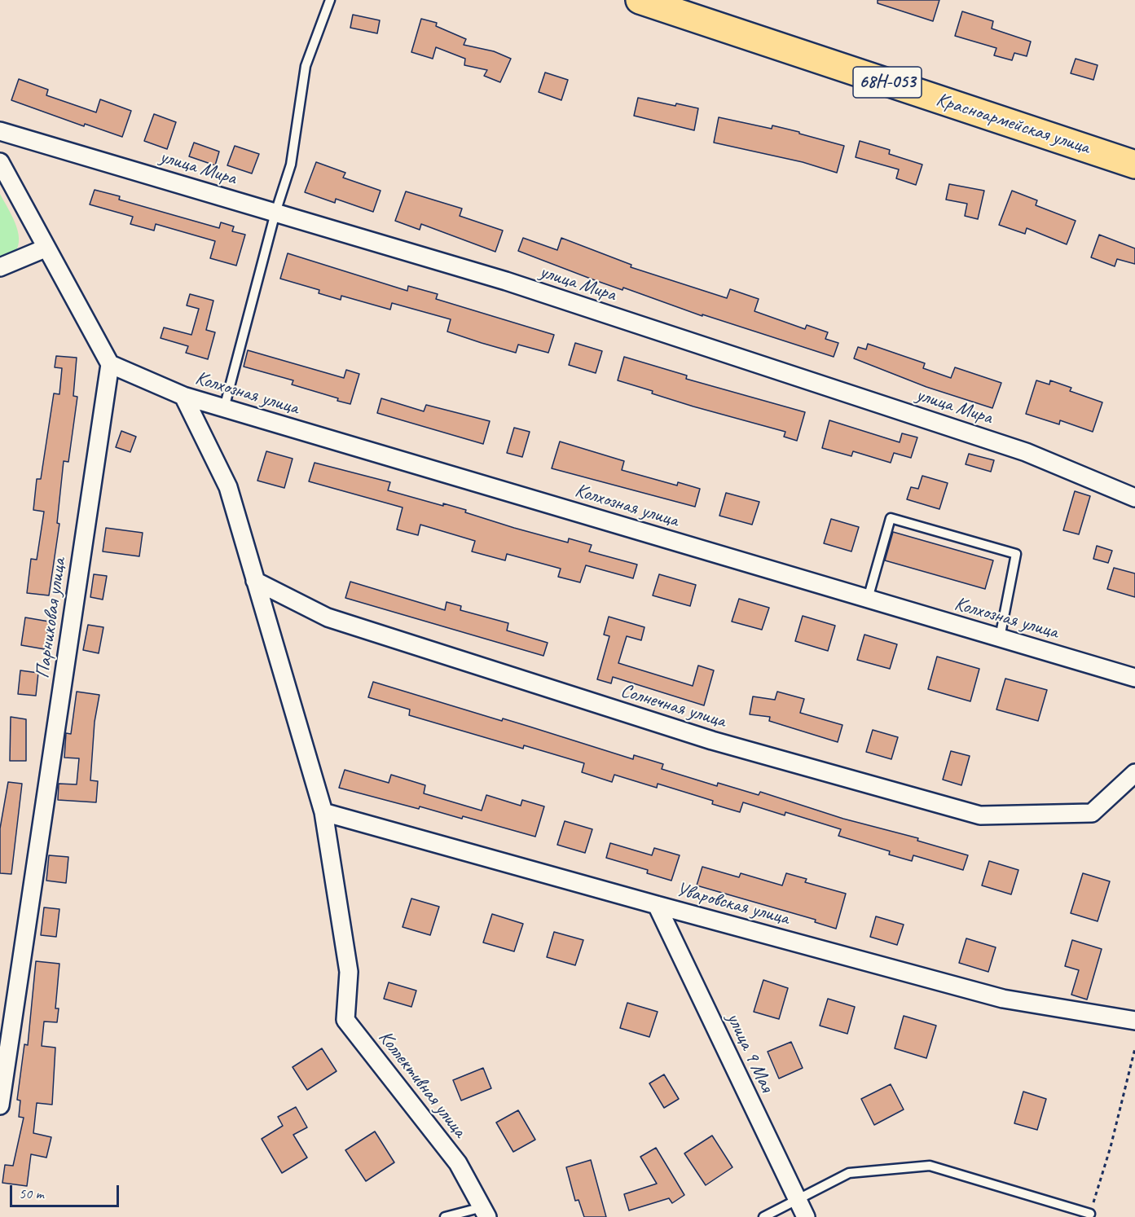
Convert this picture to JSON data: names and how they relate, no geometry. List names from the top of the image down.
{
  "streets": {
    "main road": ["68Н-053", "Красноармейская улица"],
    "street": [
      "улица Мира",
      "Колхозная улица",
      "Парниковая улица",
      "Солнечная улица",
      "Уваровская улица",
      "улица 9 Мая",
      "Коллективная улица"
    ]
  },
  "crossings": [
    ["Колхозная улица", "Парниковая улица"],
    ["Колхозная улица", "Коллективная улица"],
    ["Солнечная улица", "Коллективная улица"],
    ["Уваровская улица", "улица 9 Мая"],
    ["Уваровская улица", "Коллективная улица"]
  ],
  "scale_bar": "50 m"
}
